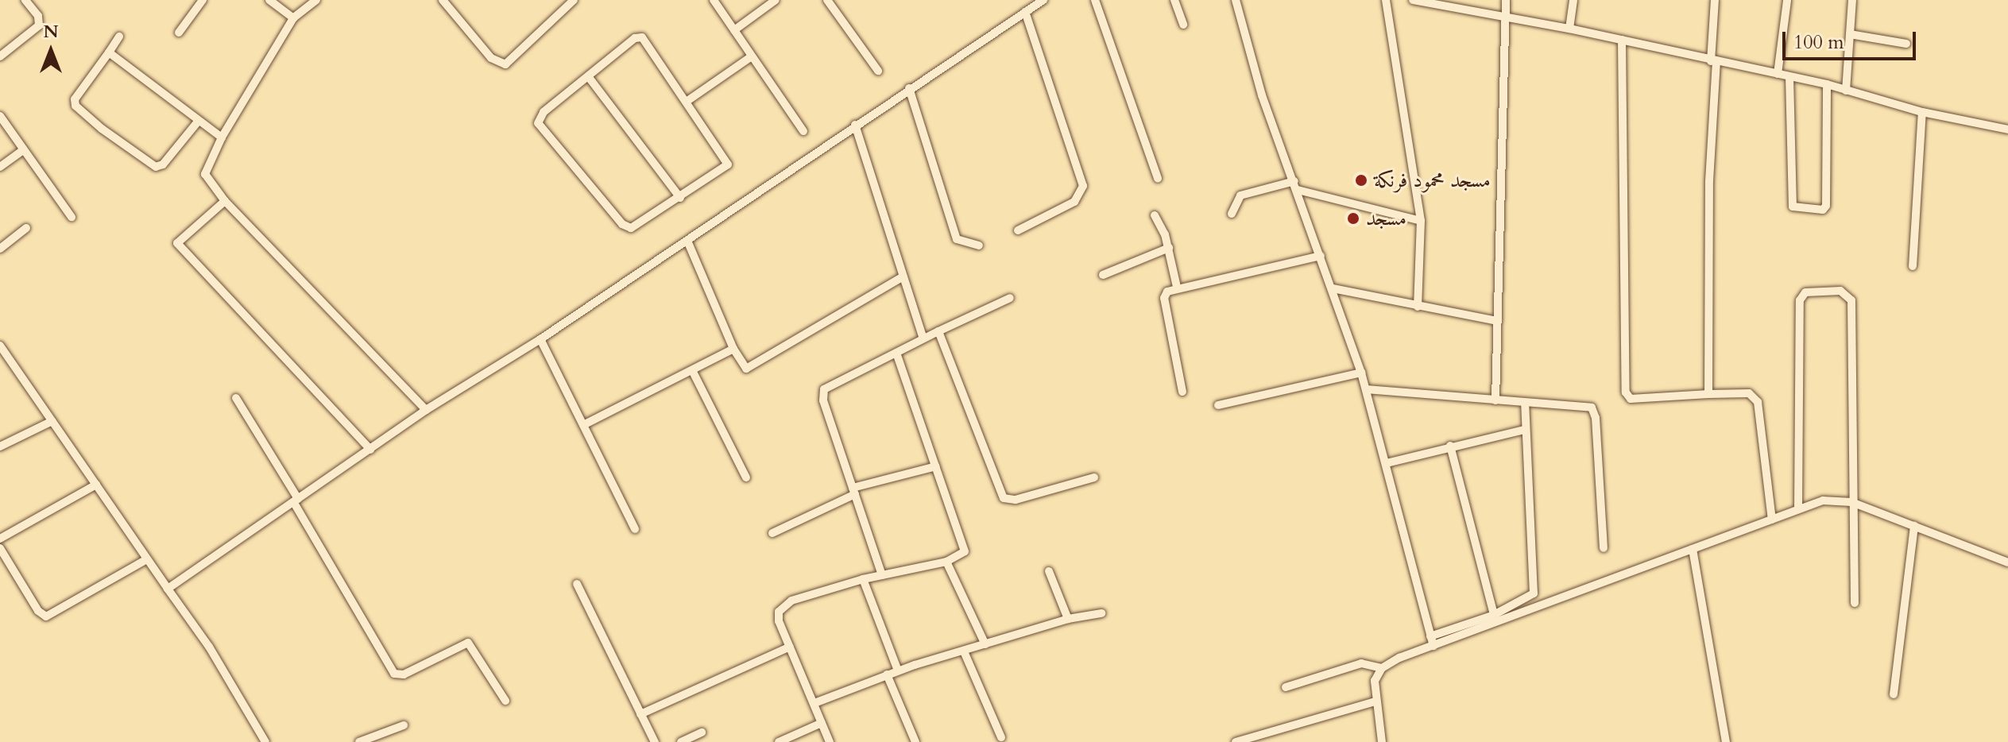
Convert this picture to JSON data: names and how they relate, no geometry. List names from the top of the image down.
{
  "places": ["مسجد محمود فرنكة", "مسجد"],
  "scale_bar": "100 m",
  "north": "top"
}
